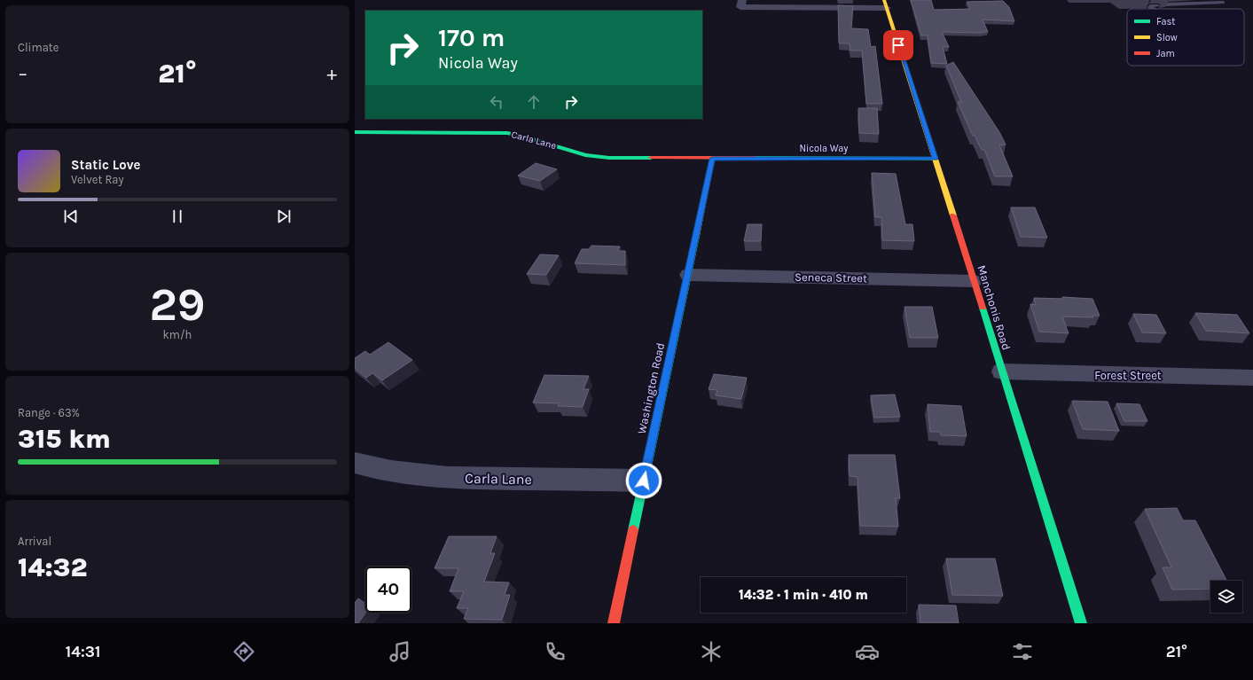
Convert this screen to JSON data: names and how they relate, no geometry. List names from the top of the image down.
{
  "streets": {
    "street": [
      "Carla Lane",
      "Nicola Way",
      "Seneca Street",
      "Manchonis Road",
      "Forest Street",
      "Washington Road"
    ]
  },
  "crossings": [
    ["Carla Lane", "Nicola Way"],
    ["Carla Lane", "Washington Road"],
    ["Nicola Way", "Manchonis Road"],
    ["Nicola Way", "Washington Road"],
    ["Seneca Street", "Manchonis Road"],
    ["Seneca Street", "Washington Road"],
    ["Manchonis Road", "Forest Street"]
  ],
  "legend": ["Fast", "Slow", "Jam"],
  "page": {
    "tile": [
      "Climate",
      ["29", "km/h"],
      ["Range · 63%", "315 km"],
      ["Arrival", "14:32"]
    ],
    "turn": ["170 m", "Nicola Way"],
    "heat": ["−", "21°", "+"],
    "song": ["Static Love", "Velvet Ray"],
    "limit": "40",
    "trip": "14:32 · 1 min · 410 m",
    "tabs": ["14:31", "21°"]
  }
}
